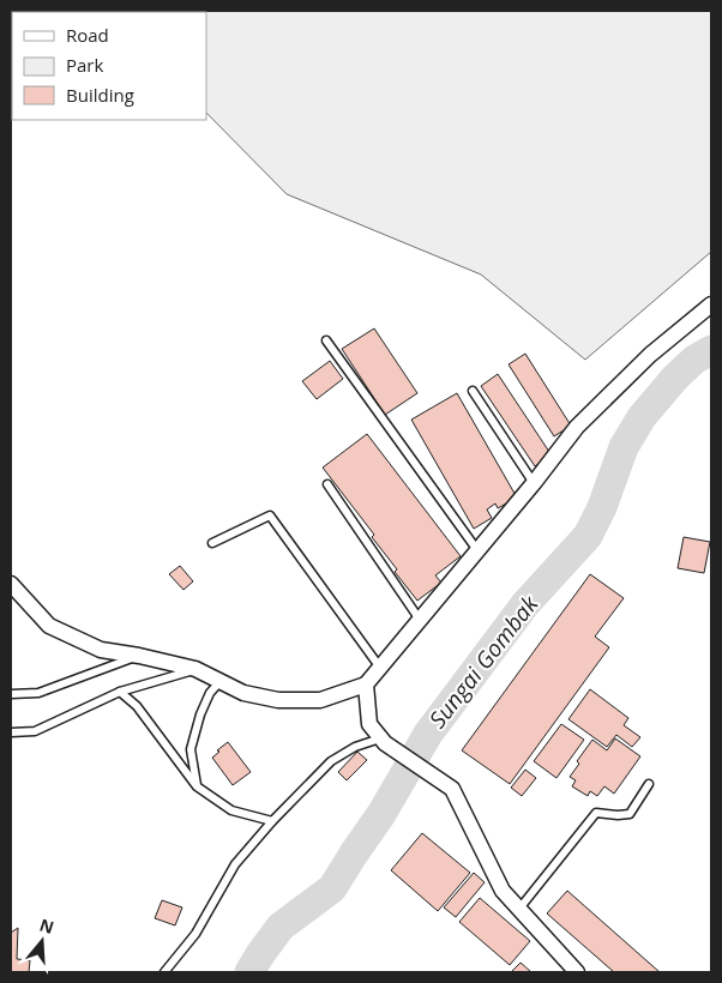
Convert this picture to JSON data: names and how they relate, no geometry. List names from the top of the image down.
{
  "water": ["Sungai Gombak"],
  "legend": ["Road", "Park", "Building"],
  "north": "top"
}
